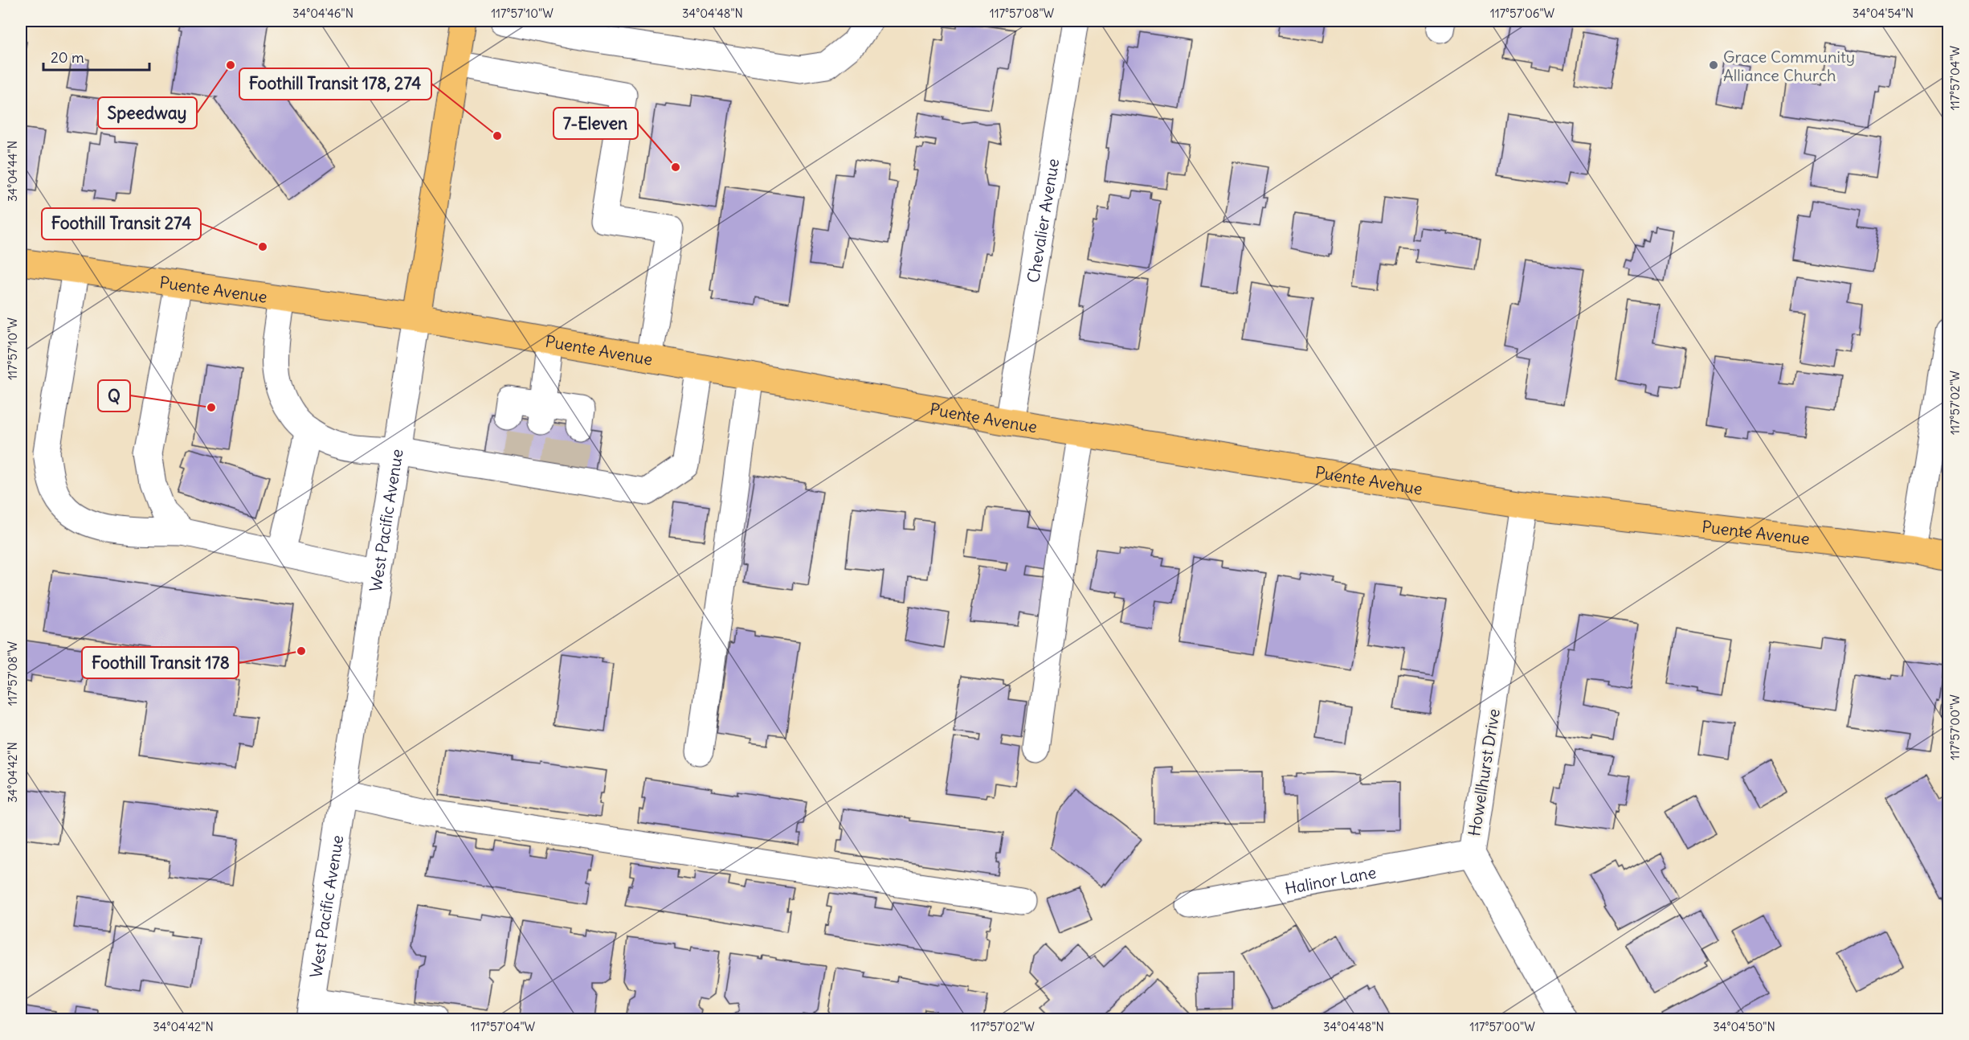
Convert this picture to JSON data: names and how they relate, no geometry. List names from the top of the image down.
{
  "streets": {
    "main road": ["Puente Avenue", "West Pacific Avenue"],
    "street": ["Chevalier Avenue", "Howellhurst Drive", "Halinor Lane"]
  },
  "crossings": [
    ["Chevalier Avenue", "Puente Avenue"],
    ["Puente Avenue", "West Pacific Avenue"],
    ["Puente Avenue", "Howellhurst Drive"],
    ["Howellhurst Drive", "Halinor Lane"]
  ],
  "places": [
    "Speedway",
    "Grace Community Alliance Church",
    "Foothill Transit 178, 274",
    "7-Eleven",
    "Foothill Transit 274",
    "Q",
    "Foothill Transit 178"
  ],
  "scale_bar": "20 m",
  "coordinates": [
    "34°04'46\"N",
    "117°57'10\"W",
    "34°04'48\"N",
    "117°57'08\"W",
    "117°57'06\"W",
    "34°04'54\"N",
    "117°57'04\"W",
    "34°04'44\"N",
    "117°57'02\"W",
    "117°57'00\"W",
    "34°04'42\"N",
    "34°04'50\"N"
  ]
}
